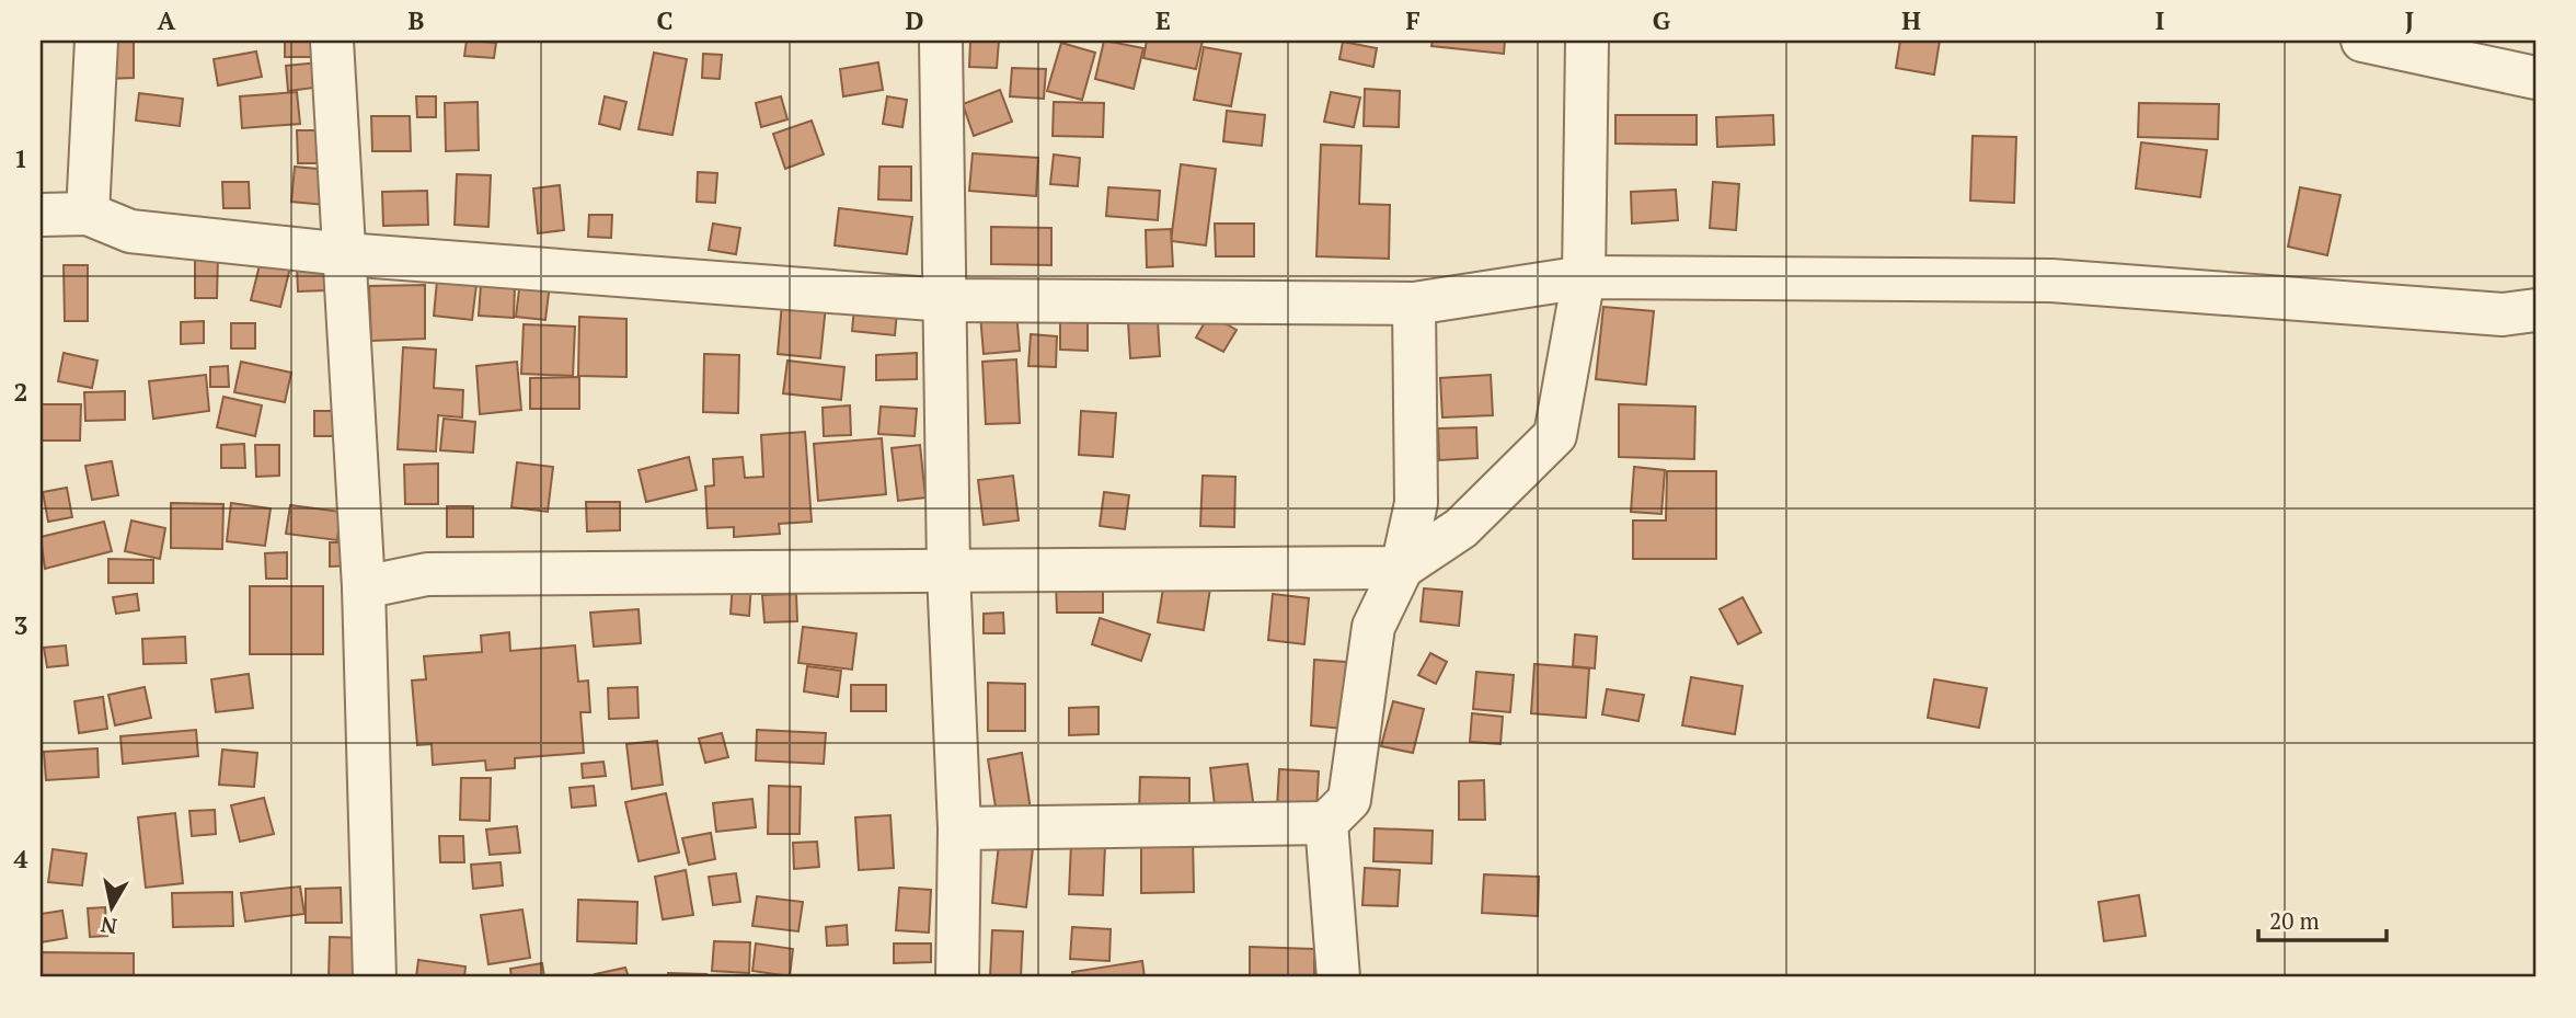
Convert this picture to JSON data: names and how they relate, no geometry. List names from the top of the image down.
{
  "scale_bar": "20 m",
  "north": "bottom",
  "grid": {
    "columns": [
      "A",
      "B",
      "C",
      "D",
      "E",
      "F",
      "G",
      "H",
      "I",
      "J"
    ],
    "rows": [
      "1",
      "2",
      "3",
      "4"
    ]
  }
}
